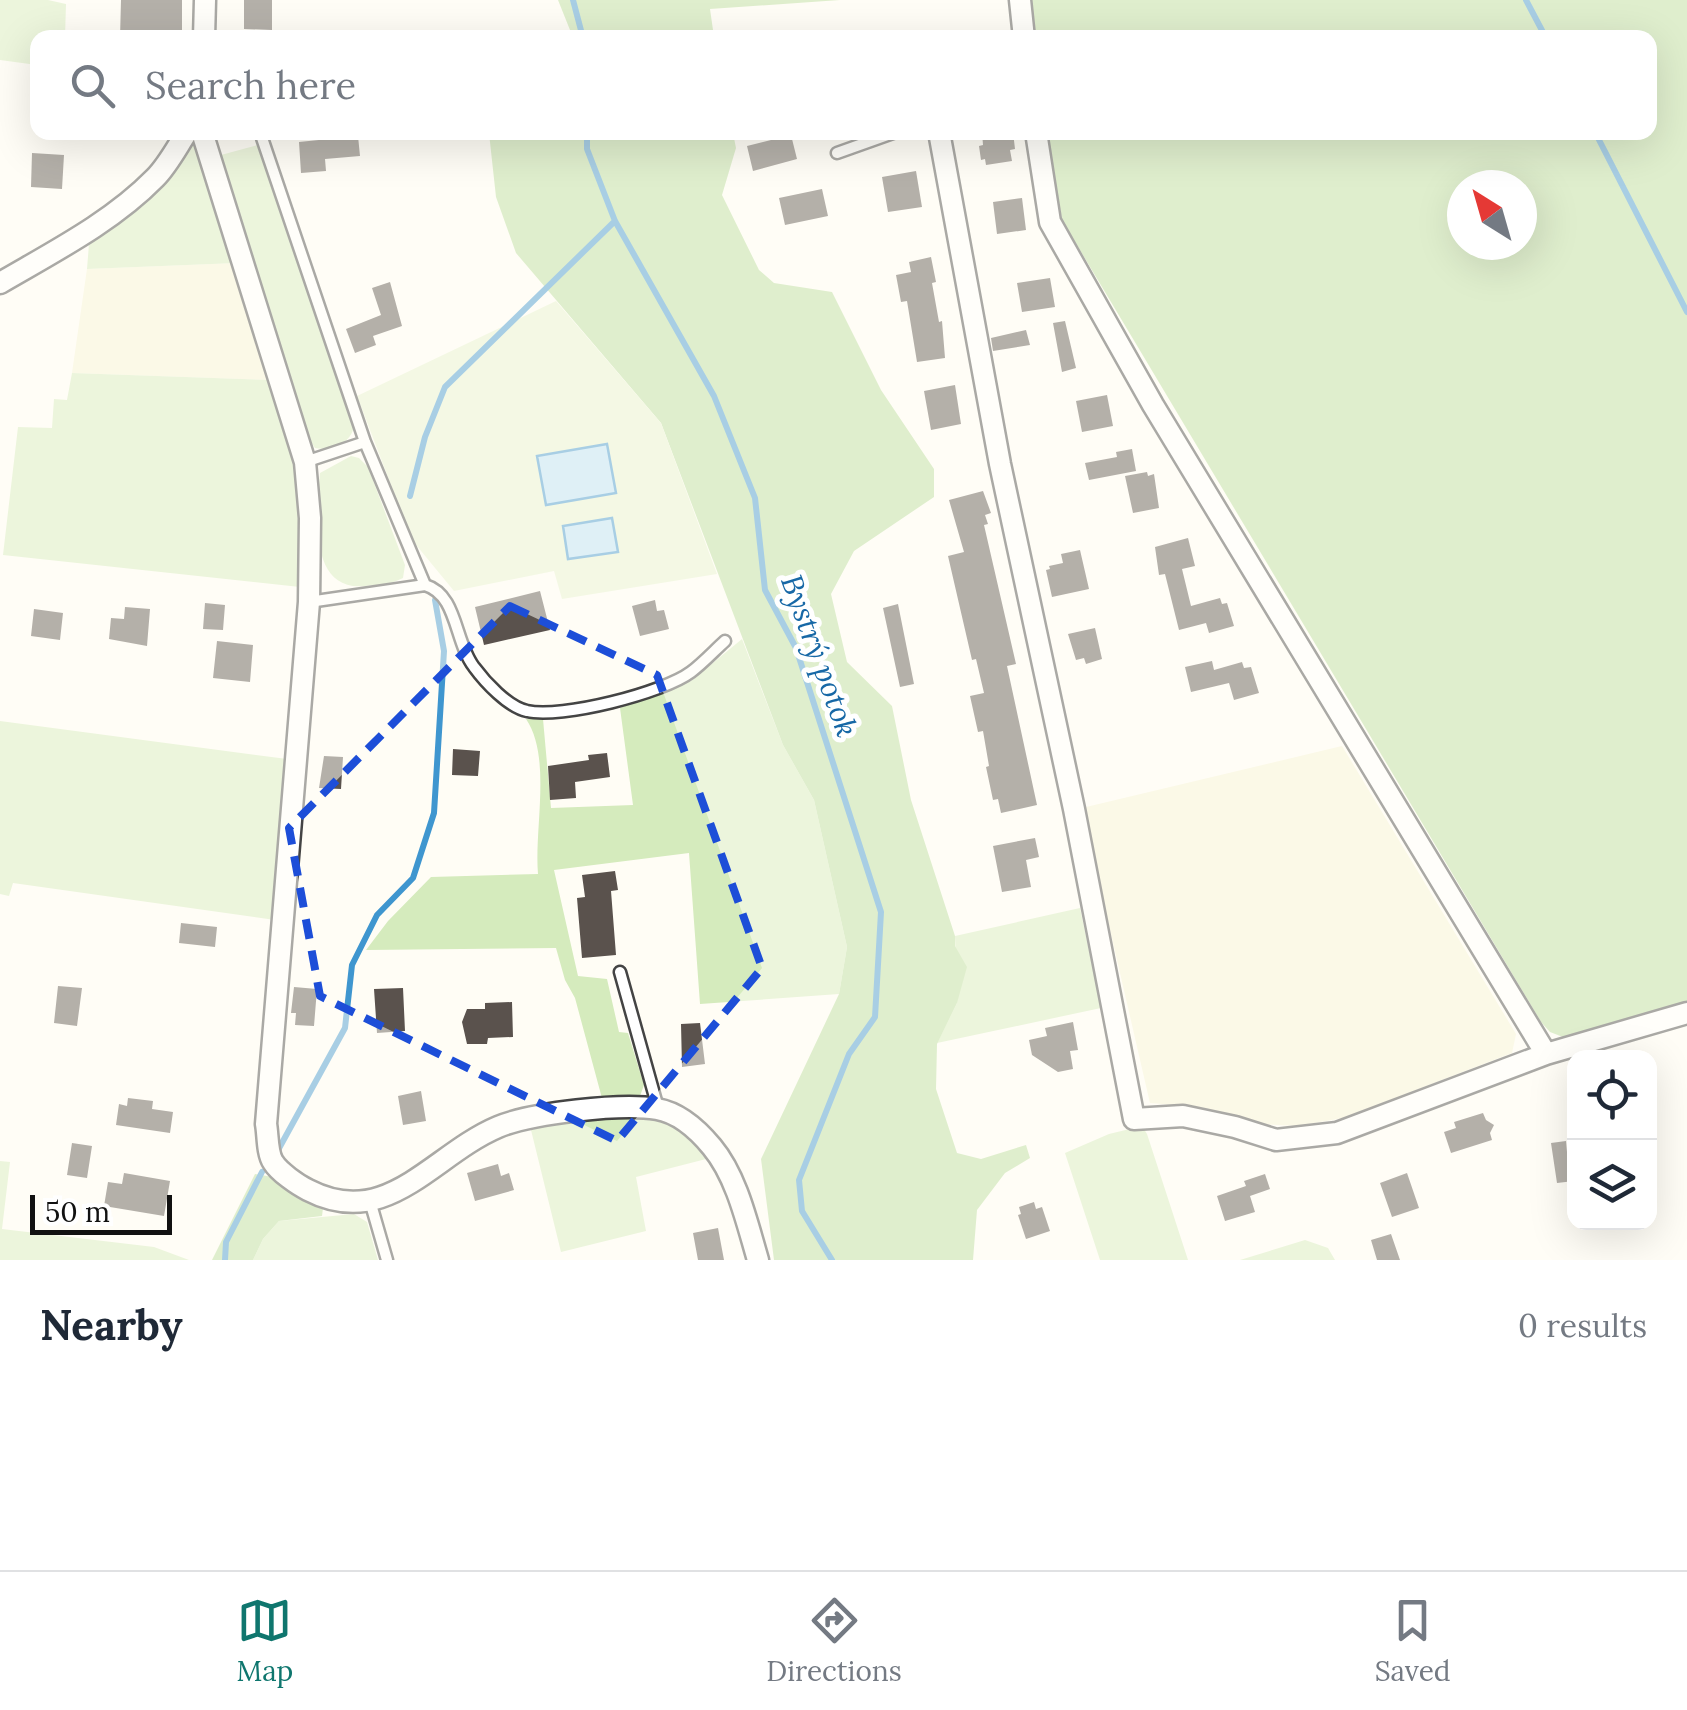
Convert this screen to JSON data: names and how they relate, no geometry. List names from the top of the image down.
{
  "water": ["Bystrý potok"],
  "scale_bar": "50 m",
  "north": "top left",
  "page": {
    "search": "Search here",
    "scale": "50 m",
    "heading": ["Nearby", "0 results"],
    "nav": ["Map", "Directions", "Saved"]
  }
}
